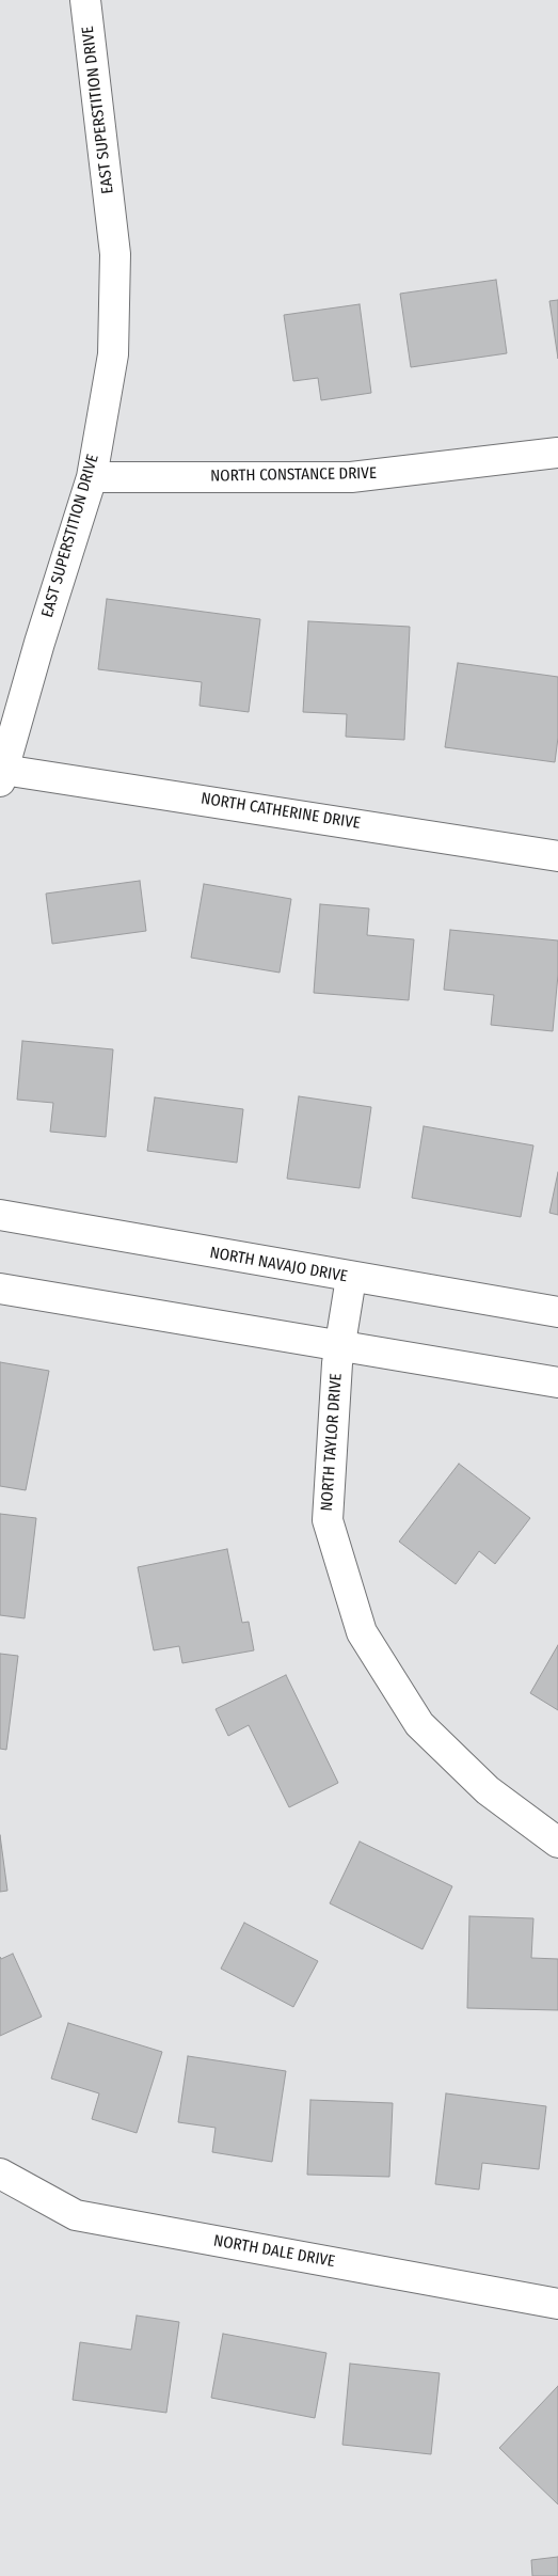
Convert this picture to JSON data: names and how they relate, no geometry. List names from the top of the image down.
{
  "streets": {
    "street": [
      "EAST SUPERSTITION DRIVE",
      "NORTH CONSTANCE DRIVE",
      "NORTH CATHERINE DRIVE",
      "NORTH NAVAJO DRIVE",
      "NORTH TAYLOR DRIVE",
      "NORTH DALE DRIVE"
    ]
  },
  "crossings": [
    ["EAST SUPERSTITION DRIVE", "NORTH CONSTANCE DRIVE"],
    ["EAST SUPERSTITION DRIVE", "NORTH CATHERINE DRIVE"],
    ["NORTH NAVAJO DRIVE", "NORTH TAYLOR DRIVE"]
  ]
}
